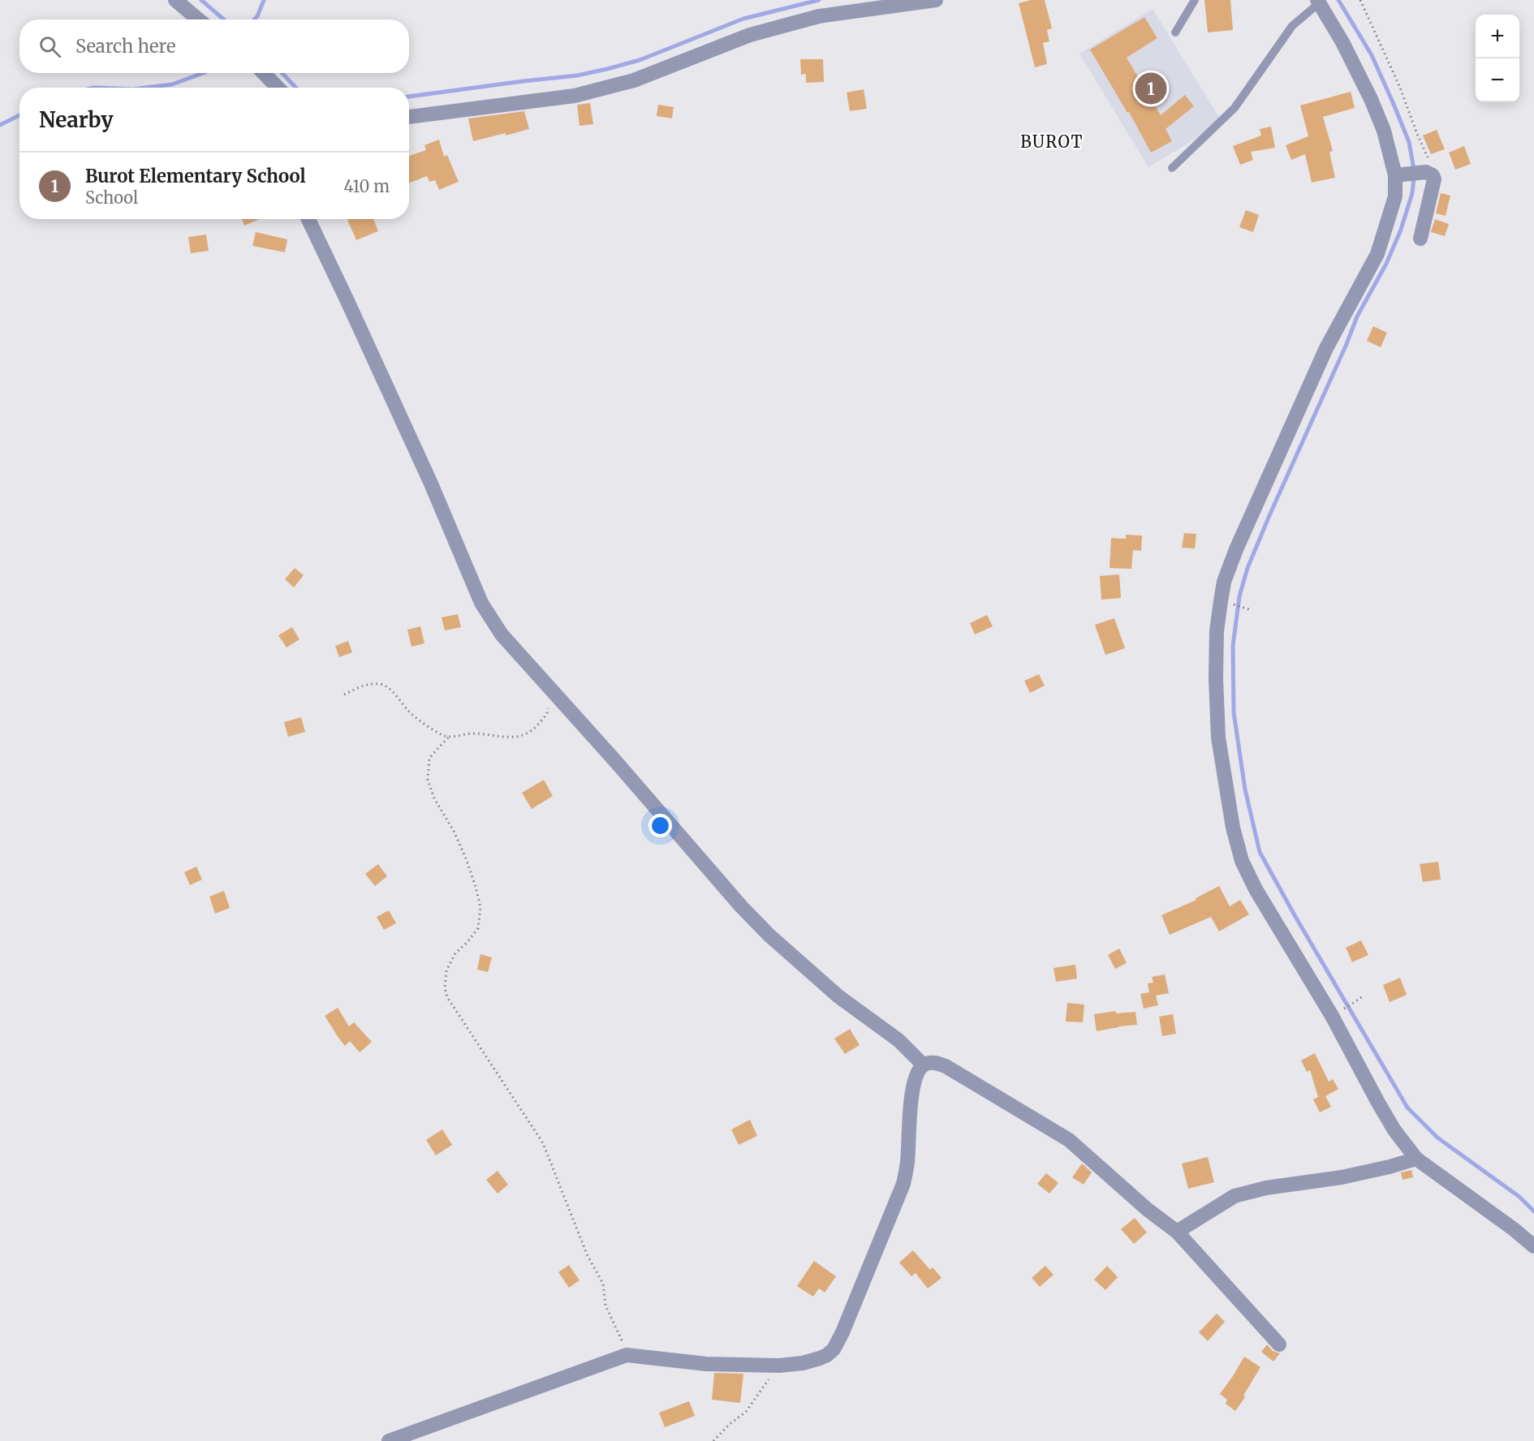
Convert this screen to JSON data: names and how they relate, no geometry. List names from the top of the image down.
{
  "districts": ["BUROT"],
  "page": {
    "map_buttons": ["+", "−"],
    "search": "Search here",
    "pins": "1",
    "heading": "Nearby",
    "list": [
      {
        "mark": "1",
        "name": "Burot Elementary School",
        "note": "School",
        "value": "410 m"
      }
    ]
  }
}
